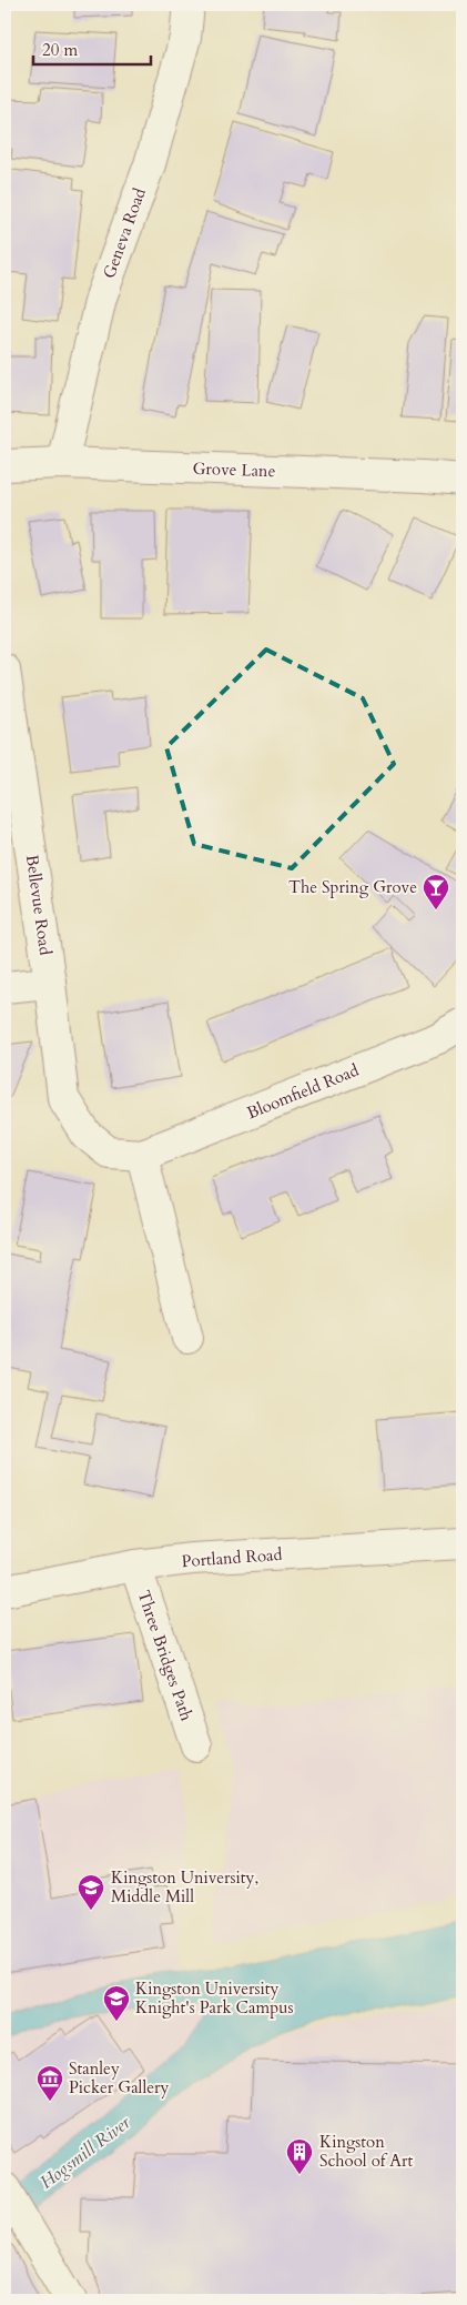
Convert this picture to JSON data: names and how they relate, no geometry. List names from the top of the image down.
{
  "streets": {
    "street": [
      "Geneva Road",
      "Grove Lane",
      "Bellevue Road",
      "Bloomfield Road",
      "Portland Road",
      "Three Bridges Path"
    ]
  },
  "crossings": [
    ["Geneva Road", "Grove Lane"],
    ["Bellevue Road", "Bloomfield Road"],
    ["Portland Road", "Three Bridges Path"]
  ],
  "water": ["Hogsmill River"],
  "places": {
    "bar": ["The Spring Grove"],
    "school or university": ["Kingston University, Middle Mill", "Kingston University Knight's Park Campus"],
    "museum": ["Stanley Picker Gallery"],
    "building": ["Kingston School of Art"]
  },
  "scale_bar": "20 m"
}
